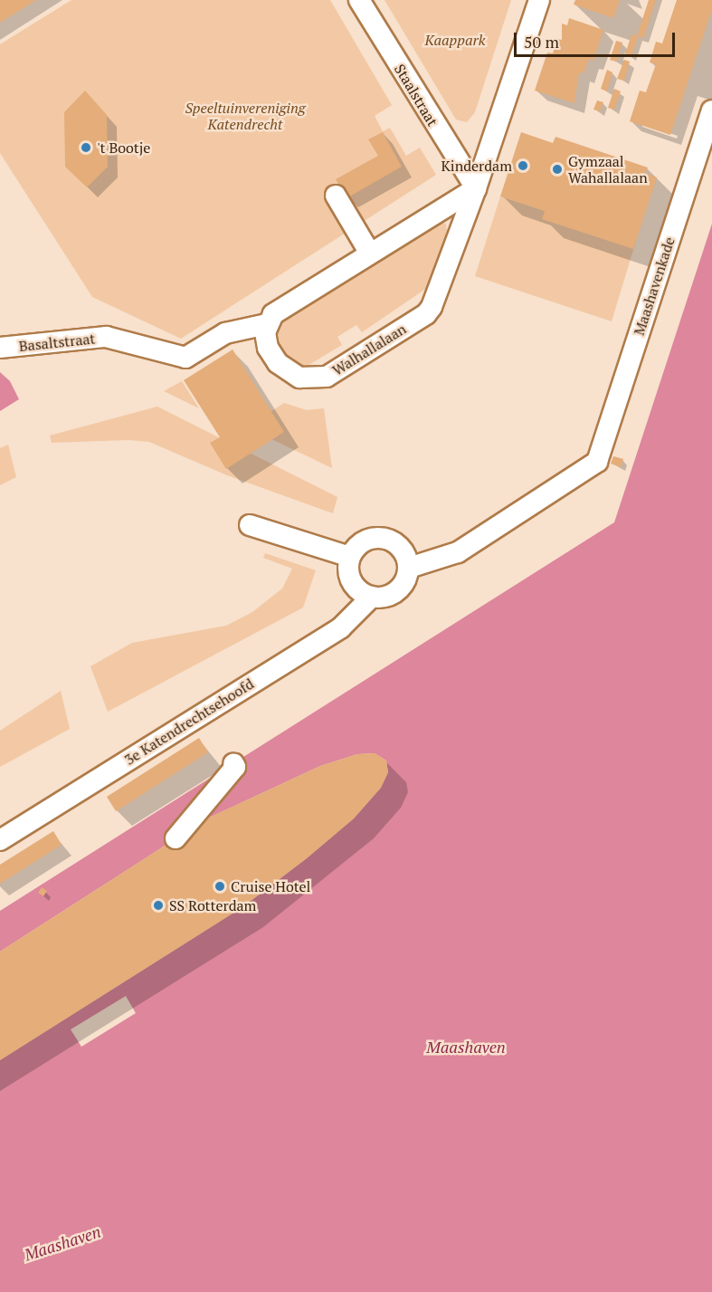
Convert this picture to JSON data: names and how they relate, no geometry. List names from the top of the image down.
{
  "streets": {
    "street": [
      "Staalstraat",
      "Maashavenkade",
      "Basaltstraat",
      "Walhallalaan",
      "3e Katendrechtsehoofd"
    ]
  },
  "crossings": [
    ["Staalstraat", "Walhallalaan"],
    ["Maashavenkade", "3e Katendrechtsehoofd"],
    ["Basaltstraat", "Walhallalaan"]
  ],
  "water": ["Maashaven"],
  "parks": ["Kaappark", "Speeltuinvereniging Katendrecht"],
  "places": [
    "'t Bootje",
    "Kinderdam",
    "Gymzaal Wahallalaan",
    "Cruise Hotel",
    "SS Rotterdam"
  ],
  "scale_bar": "50 m"
}
